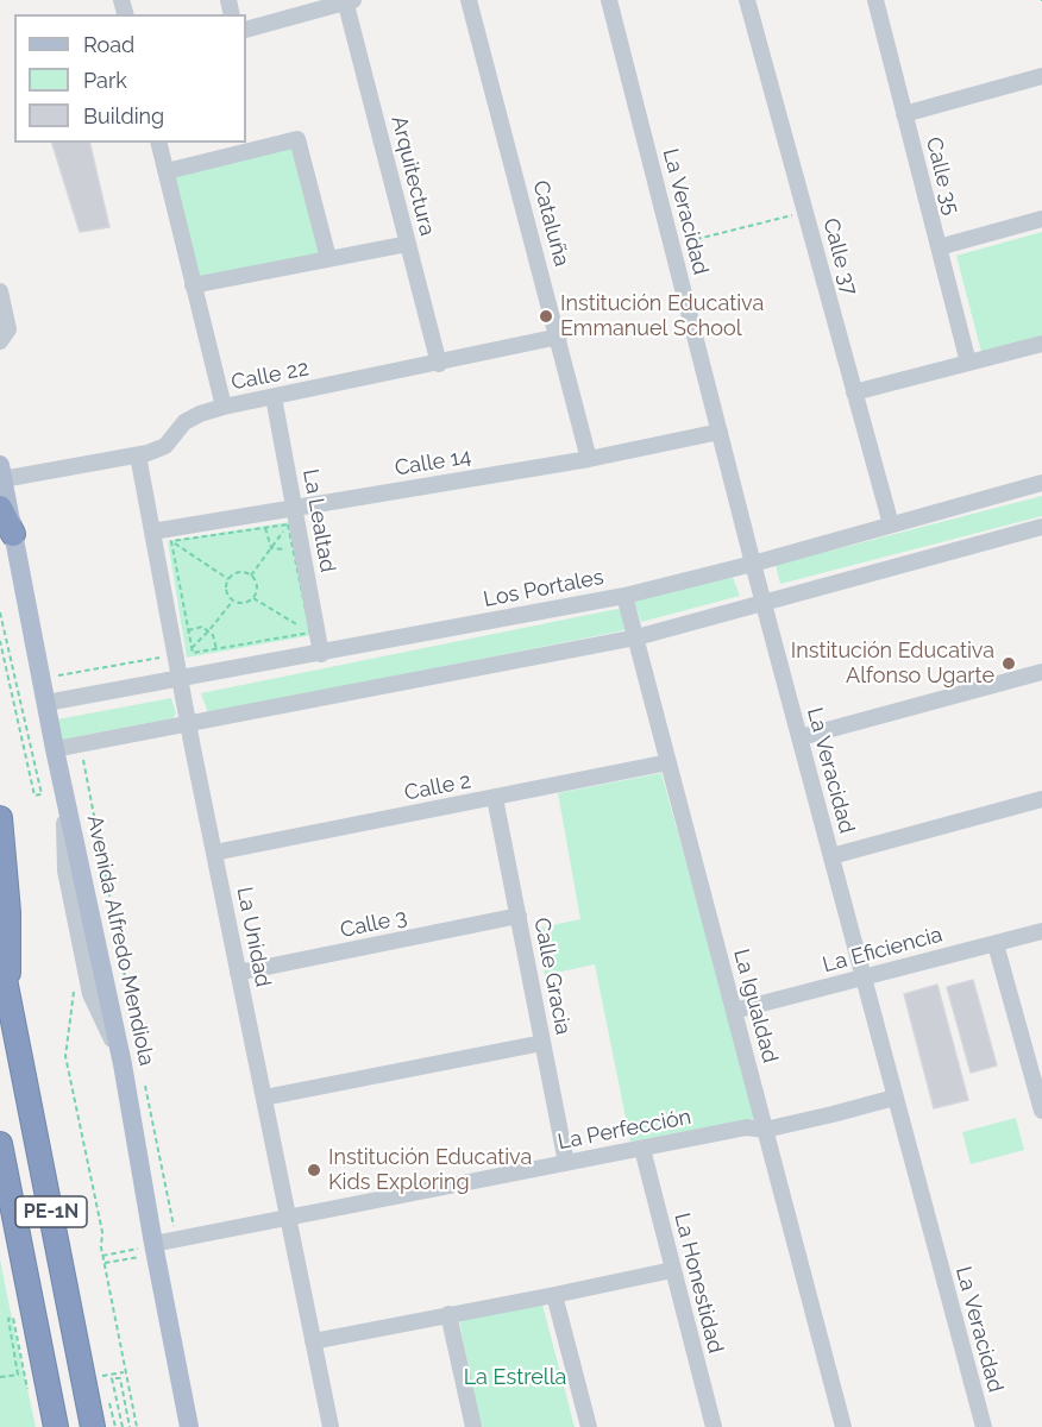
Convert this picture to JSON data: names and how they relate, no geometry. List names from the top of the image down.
{
  "streets": {
    "highway": ["PE-1N"],
    "main road": ["Avenida Alfredo Mendiola"],
    "street": [
      "Arquitectura",
      "Calle 35",
      "La Veracidad",
      "Cataluña",
      "Calle 37",
      "Calle 22",
      "Calle 14",
      "La Lealtad",
      "Los Portales",
      "Calle 2",
      "Calle 3",
      "La Unidad",
      "La Eficiencia",
      "Calle Gracia",
      "La Igualdad",
      "La Perfección",
      "La Honestidad"
    ]
  },
  "crossings": [
    ["Arquitectura", "Calle 22"],
    ["La Veracidad", "Calle 14"],
    ["La Veracidad", "Los Portales"],
    ["La Veracidad", "La Eficiencia"],
    ["La Veracidad", "La Perfección"],
    ["Cataluña", "Calle 22"],
    ["Cataluña", "Calle 14"],
    ["Calle 37", "Los Portales"],
    ["Calle 22", "La Lealtad"],
    ["Calle 22", "La Unidad"],
    ["Calle 22", "Avenida Alfredo Mendiola"],
    ["Calle 14", "La Lealtad"],
    ["Calle 14", "La Unidad"],
    ["La Lealtad", "Los Portales"],
    ["Los Portales", "La Unidad"],
    ["Los Portales", "Avenida Alfredo Mendiola"],
    ["Los Portales", "La Igualdad"],
    ["Calle 2", "La Unidad"],
    ["Calle 2", "Calle Gracia"],
    ["Calle 2", "La Igualdad"],
    ["Calle 3", "La Unidad"],
    ["Calle 3", "Calle Gracia"],
    ["La Unidad", "La Perfección"],
    ["Avenida Alfredo Mendiola", "La Perfección"],
    ["La Eficiencia", "La Igualdad"],
    ["Calle Gracia", "La Perfección"],
    ["La Igualdad", "La Perfección"],
    ["La Perfección", "La Honestidad"]
  ],
  "parks": ["La Estrella"],
  "places": ["Institución Educativa Emmanuel School", "Institución Educativa Alfonso Ugarte", "Institución Educativa Kids Exploring"],
  "legend": ["Road", "Park", "Building"]
}
